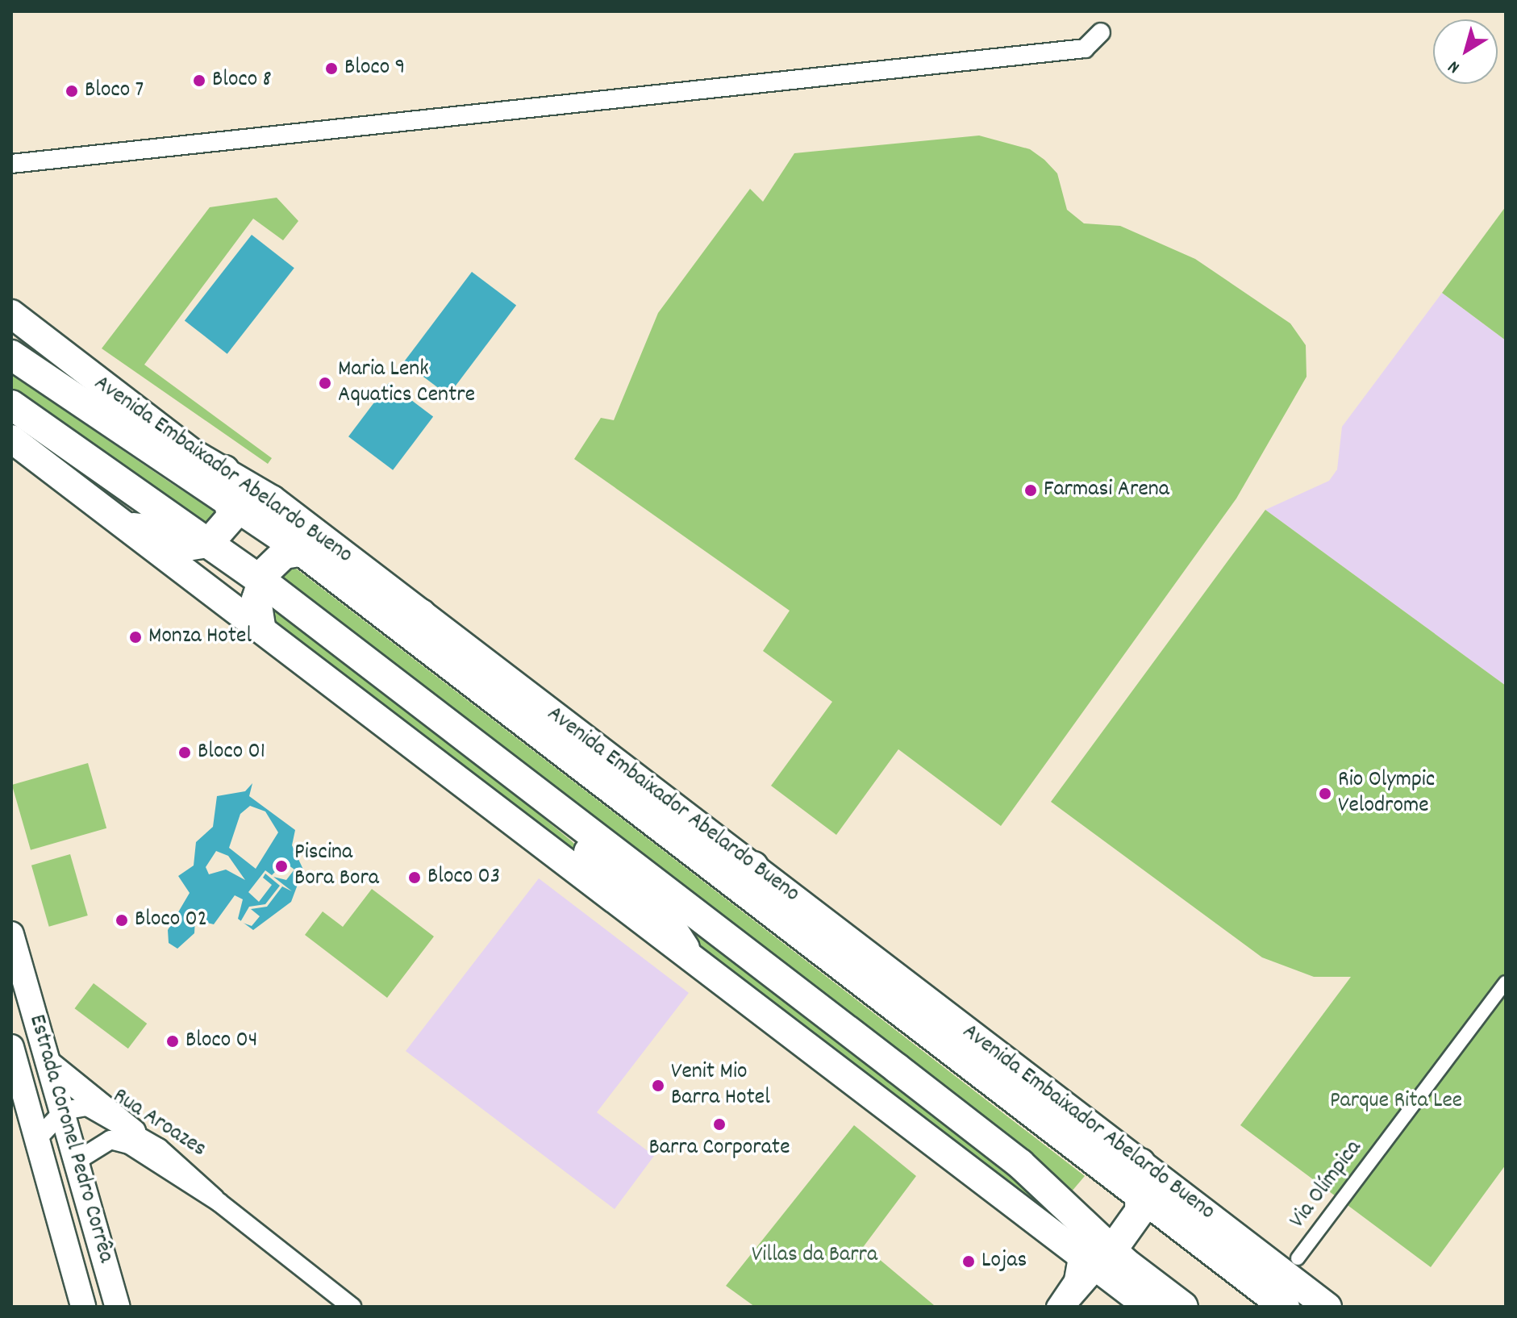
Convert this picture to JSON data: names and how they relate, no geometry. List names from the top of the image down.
{
  "streets": {
    "highway": ["Avenida Embaixador Abelardo Bueno"],
    "main road": ["Estrada Coronel Pedro Corrêa"],
    "street": ["Rua Aroazes", "Via Olímpica"]
  },
  "crossings": [
    ["Rua Aroazes", "Estrada Coronel Pedro Corrêa"]
  ],
  "parks": ["Parque Rita Lee", "Villas da Barra"],
  "places": [
    "Bloco 9",
    "Bloco 8",
    "Bloco 7",
    "Maria Lenk Aquatics Centre",
    "Farmasi Arena",
    "Monza Hotel",
    "Bloco 01",
    "Rio Olympic Velodrome",
    "Piscina Bora Bora",
    "Bloco 03",
    "Bloco 02",
    "Bloco 04",
    "Venit Mio Barra Hotel",
    "Barra Corporate",
    "Lojas"
  ],
  "north": "bottom left"
}
